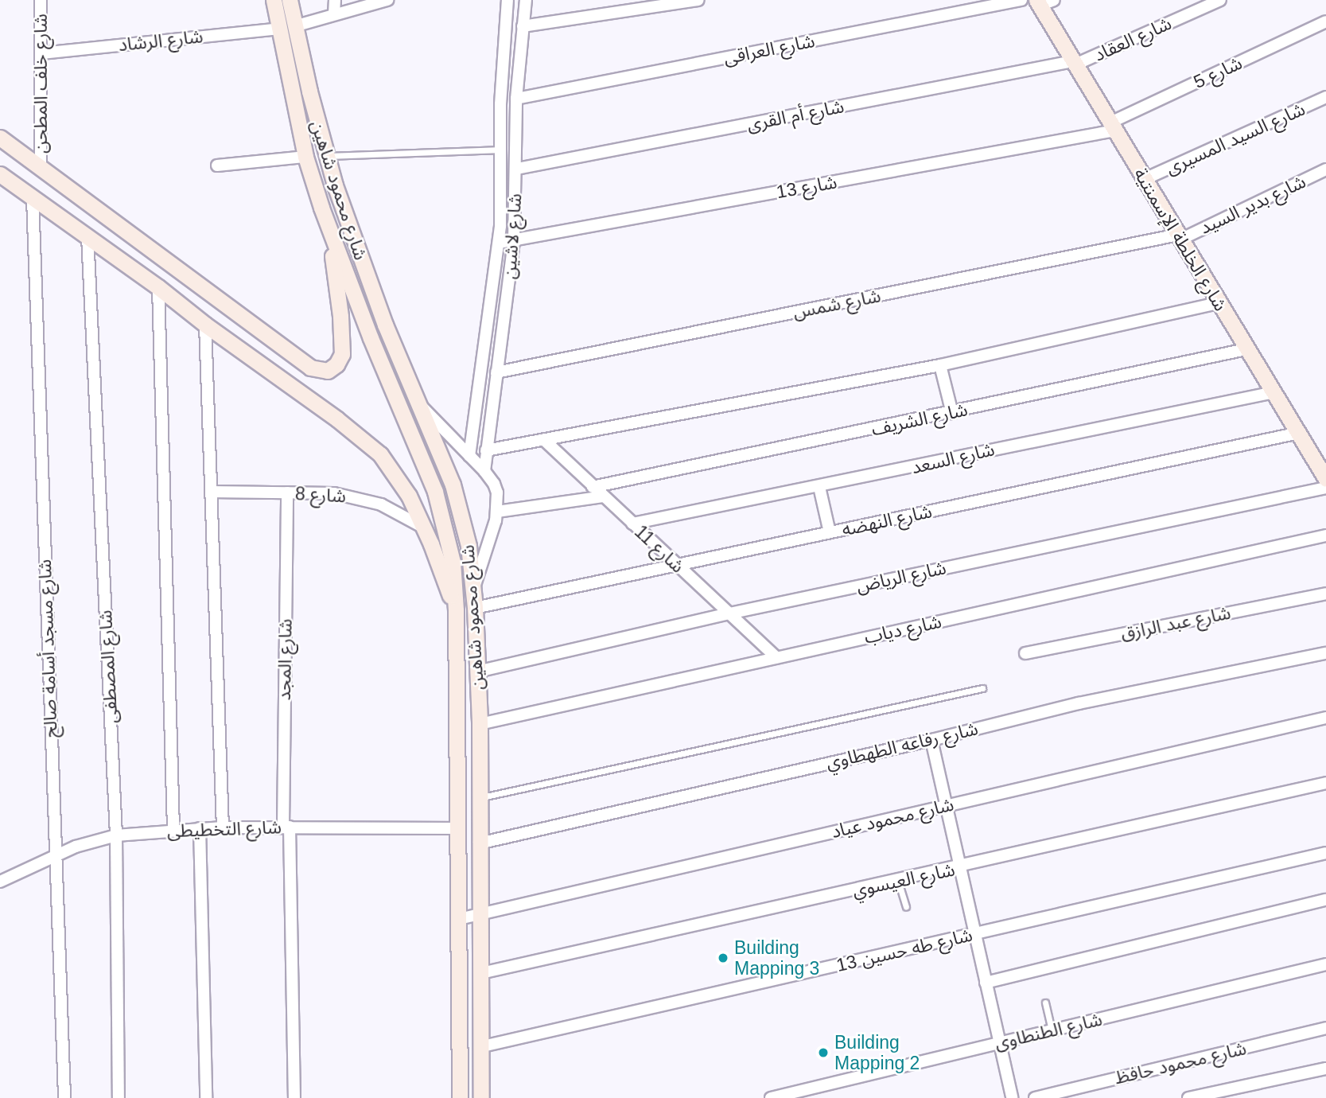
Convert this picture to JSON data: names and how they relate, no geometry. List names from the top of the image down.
{
  "streets": {
    "main road": ["شارع محمود شاهين", "شارع الخلطة الإسمنتية"],
    "street": [
      "شارع العقاد",
      "شارع الرشاد",
      "شارع العراقى",
      "شارع 5",
      "شارع خلف المطحن",
      "شارع أم القرى",
      "شارع السيد المسيرى",
      "شارع 13",
      "شارع بدير السيد",
      "شارع لاشين",
      "شارع شمس",
      "شارع الشريف",
      "شارع السعد",
      "شارع 8",
      "شارع النهضه",
      "شارع 11",
      "شارع الرياض",
      "شارع عبد الرازق",
      "شارع دياب",
      "شارع مسجد أسامة صالح",
      "شارع المجد",
      "شارع المصطفى",
      "شارع رفاعه الطهطاوي",
      "شارع محمود عياد",
      "شارع التخطيطى",
      "شارع العيسوي",
      "شارع طه حسين 13",
      "شارع الطنطاوى",
      "شارع محمود حافظ"
    ]
  },
  "crossings": [
    ["شارع العقاد", "شارع أم القرى"],
    ["شارع العقاد", "شارع الخلطة الإسمنتية"],
    ["شارع الرشاد", "شارع خلف المطحن"],
    ["شارع الرشاد", "شارع محمود شاهين"],
    ["شارع العراقى", "شارع لاشين"],
    ["شارع 5", "شارع 13"],
    ["شارع 5", "شارع الخلطة الإسمنتية"],
    ["شارع أم القرى", "شارع لاشين"],
    ["شارع أم القرى", "شارع الخلطة الإسمنتية"],
    ["شارع السيد المسيرى", "شارع الخلطة الإسمنتية"],
    ["شارع 13", "شارع لاشين"],
    ["شارع 13", "شارع الخلطة الإسمنتية"],
    ["شارع محمود شاهين", "شارع النهضه"],
    ["شارع محمود شاهين", "شارع الرياض"],
    ["شارع محمود شاهين", "شارع دياب"],
    ["شارع محمود شاهين", "شارع رفاعه الطهطاوي"],
    ["شارع محمود شاهين", "شارع محمود عياد"],
    ["شارع محمود شاهين", "شارع التخطيطى"],
    ["شارع محمود شاهين", "شارع العيسوي"],
    ["شارع محمود شاهين", "شارع طه حسين 13"],
    ["شارع بدير السيد", "شارع الخلطة الإسمنتية"],
    ["شارع بدير السيد", "شارع شمس"],
    ["شارع لاشين", "شارع شمس"],
    ["شارع الخلطة الإسمنتية", "شارع شمس"],
    ["شارع الخلطة الإسمنتية", "شارع الشريف"],
    ["شارع الخلطة الإسمنتية", "شارع السعد"],
    ["شارع الخلطة الإسمنتية", "شارع النهضه"],
    ["شارع الشريف", "شارع 11"],
    ["شارع السعد", "شارع 11"],
    ["شارع 8", "شارع المجد"],
    ["شارع النهضه", "شارع 11"],
    ["شارع 11", "شارع الرياض"],
    ["شارع 11", "شارع دياب"],
    ["شارع مسجد أسامة صالح", "شارع التخطيطى"],
    ["شارع المجد", "شارع التخطيطى"],
    ["شارع المصطفى", "شارع التخطيطى"]
  ],
  "places": ["Building Mapping 3", "Building Mapping 2"]
}
